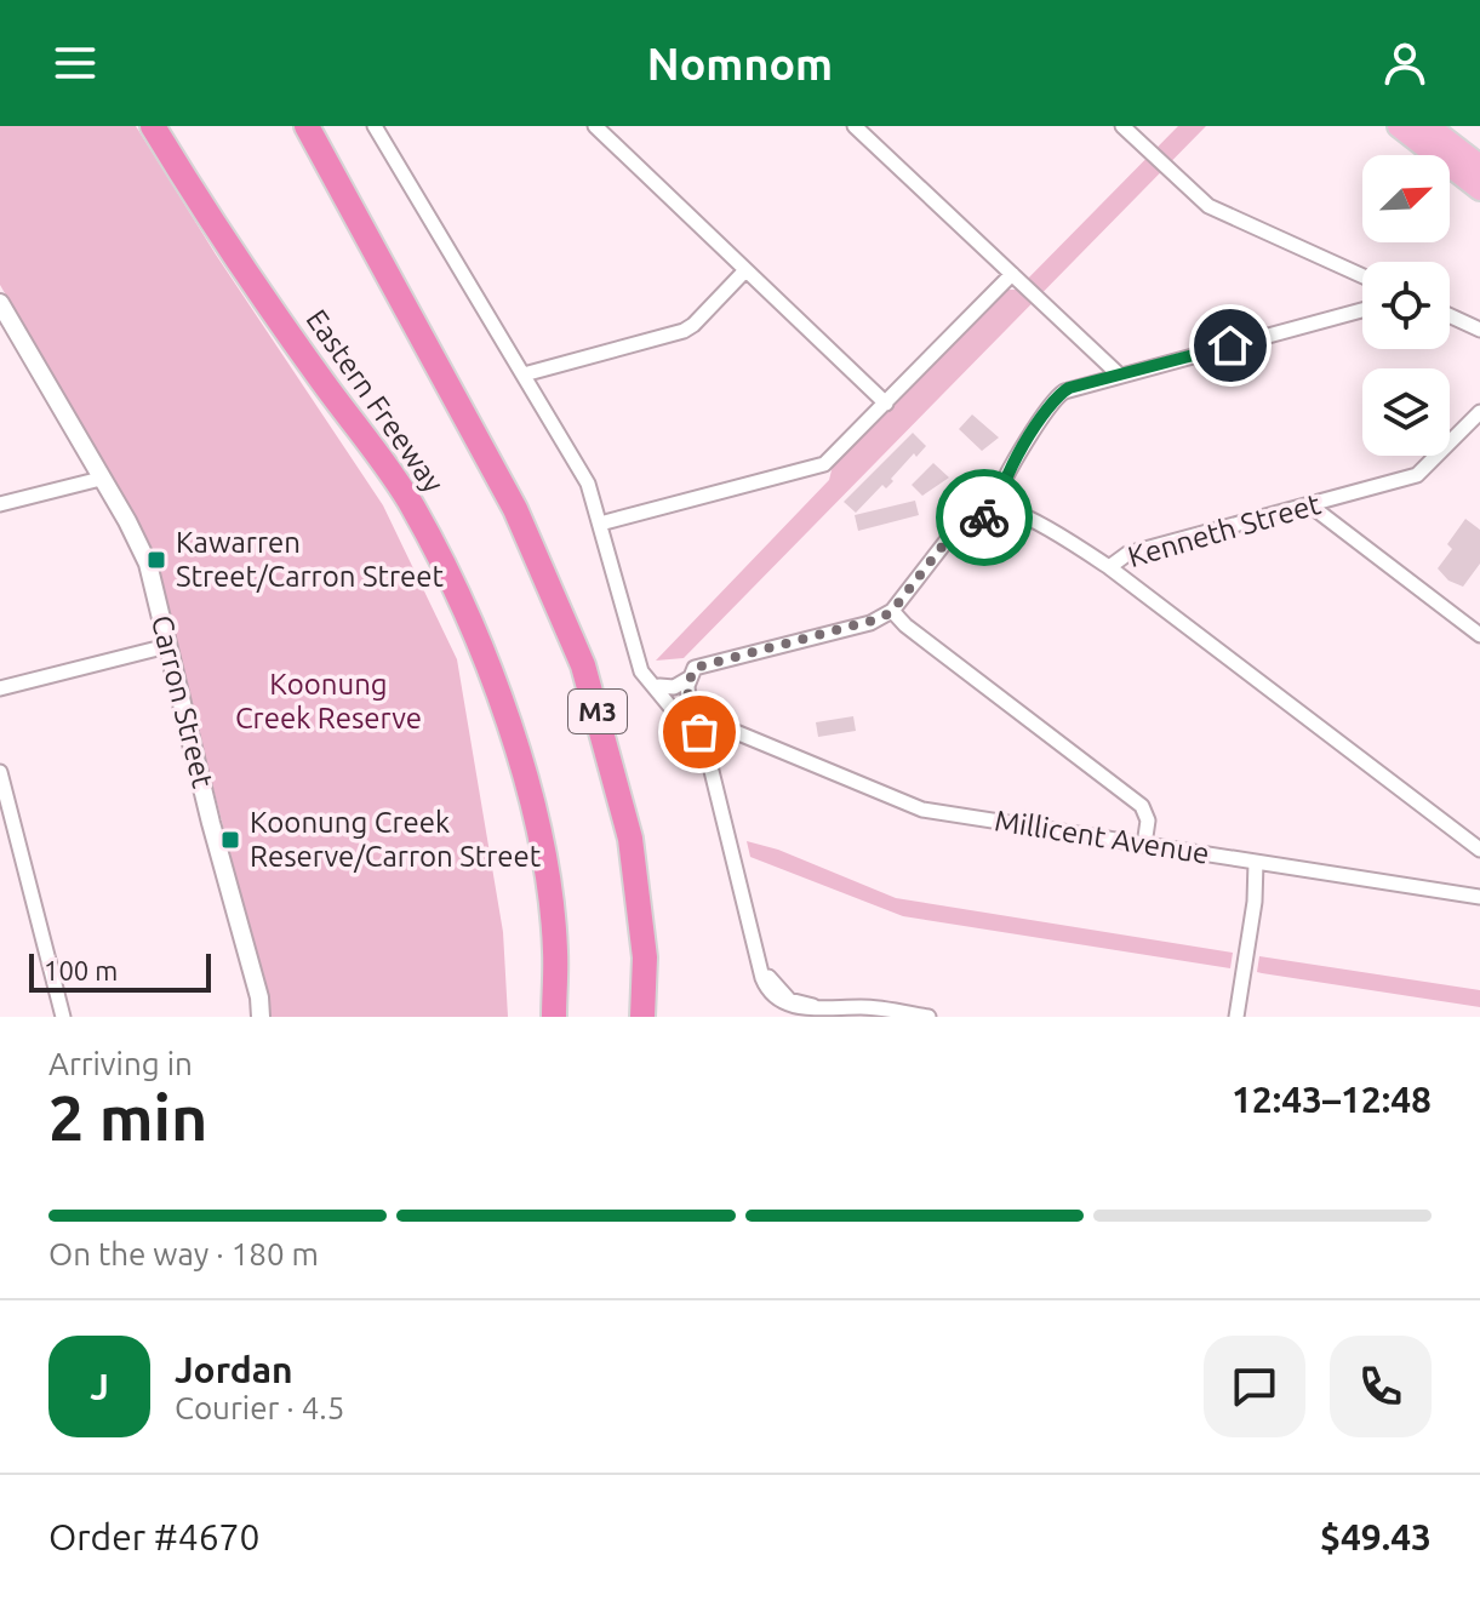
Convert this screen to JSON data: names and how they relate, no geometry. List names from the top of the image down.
{
  "streets": {
    "highway": ["Eastern Freeway", "M3"],
    "street": ["Kenneth Street", "Carron Street", "Millicent Avenue"]
  },
  "parks": ["Koonung Creek Reserve"],
  "places": {
    "transit": ["Kawarren Street/Carron Street", "Koonung Creek Reserve/Carron Street"]
  },
  "scale_bar": "100 m",
  "north": "top right",
  "page": {
    "header": "Nomnom",
    "scale": "100 m",
    "heading": ["2 min", "Arriving in", "12:43–12:48"],
    "panel": [
      "Jordan",
      "Courier · 4.5",
      "Order #4670",
      "$49.43"
    ],
    "bar": "On the way · 180 m",
    "round": "J"
  }
}
